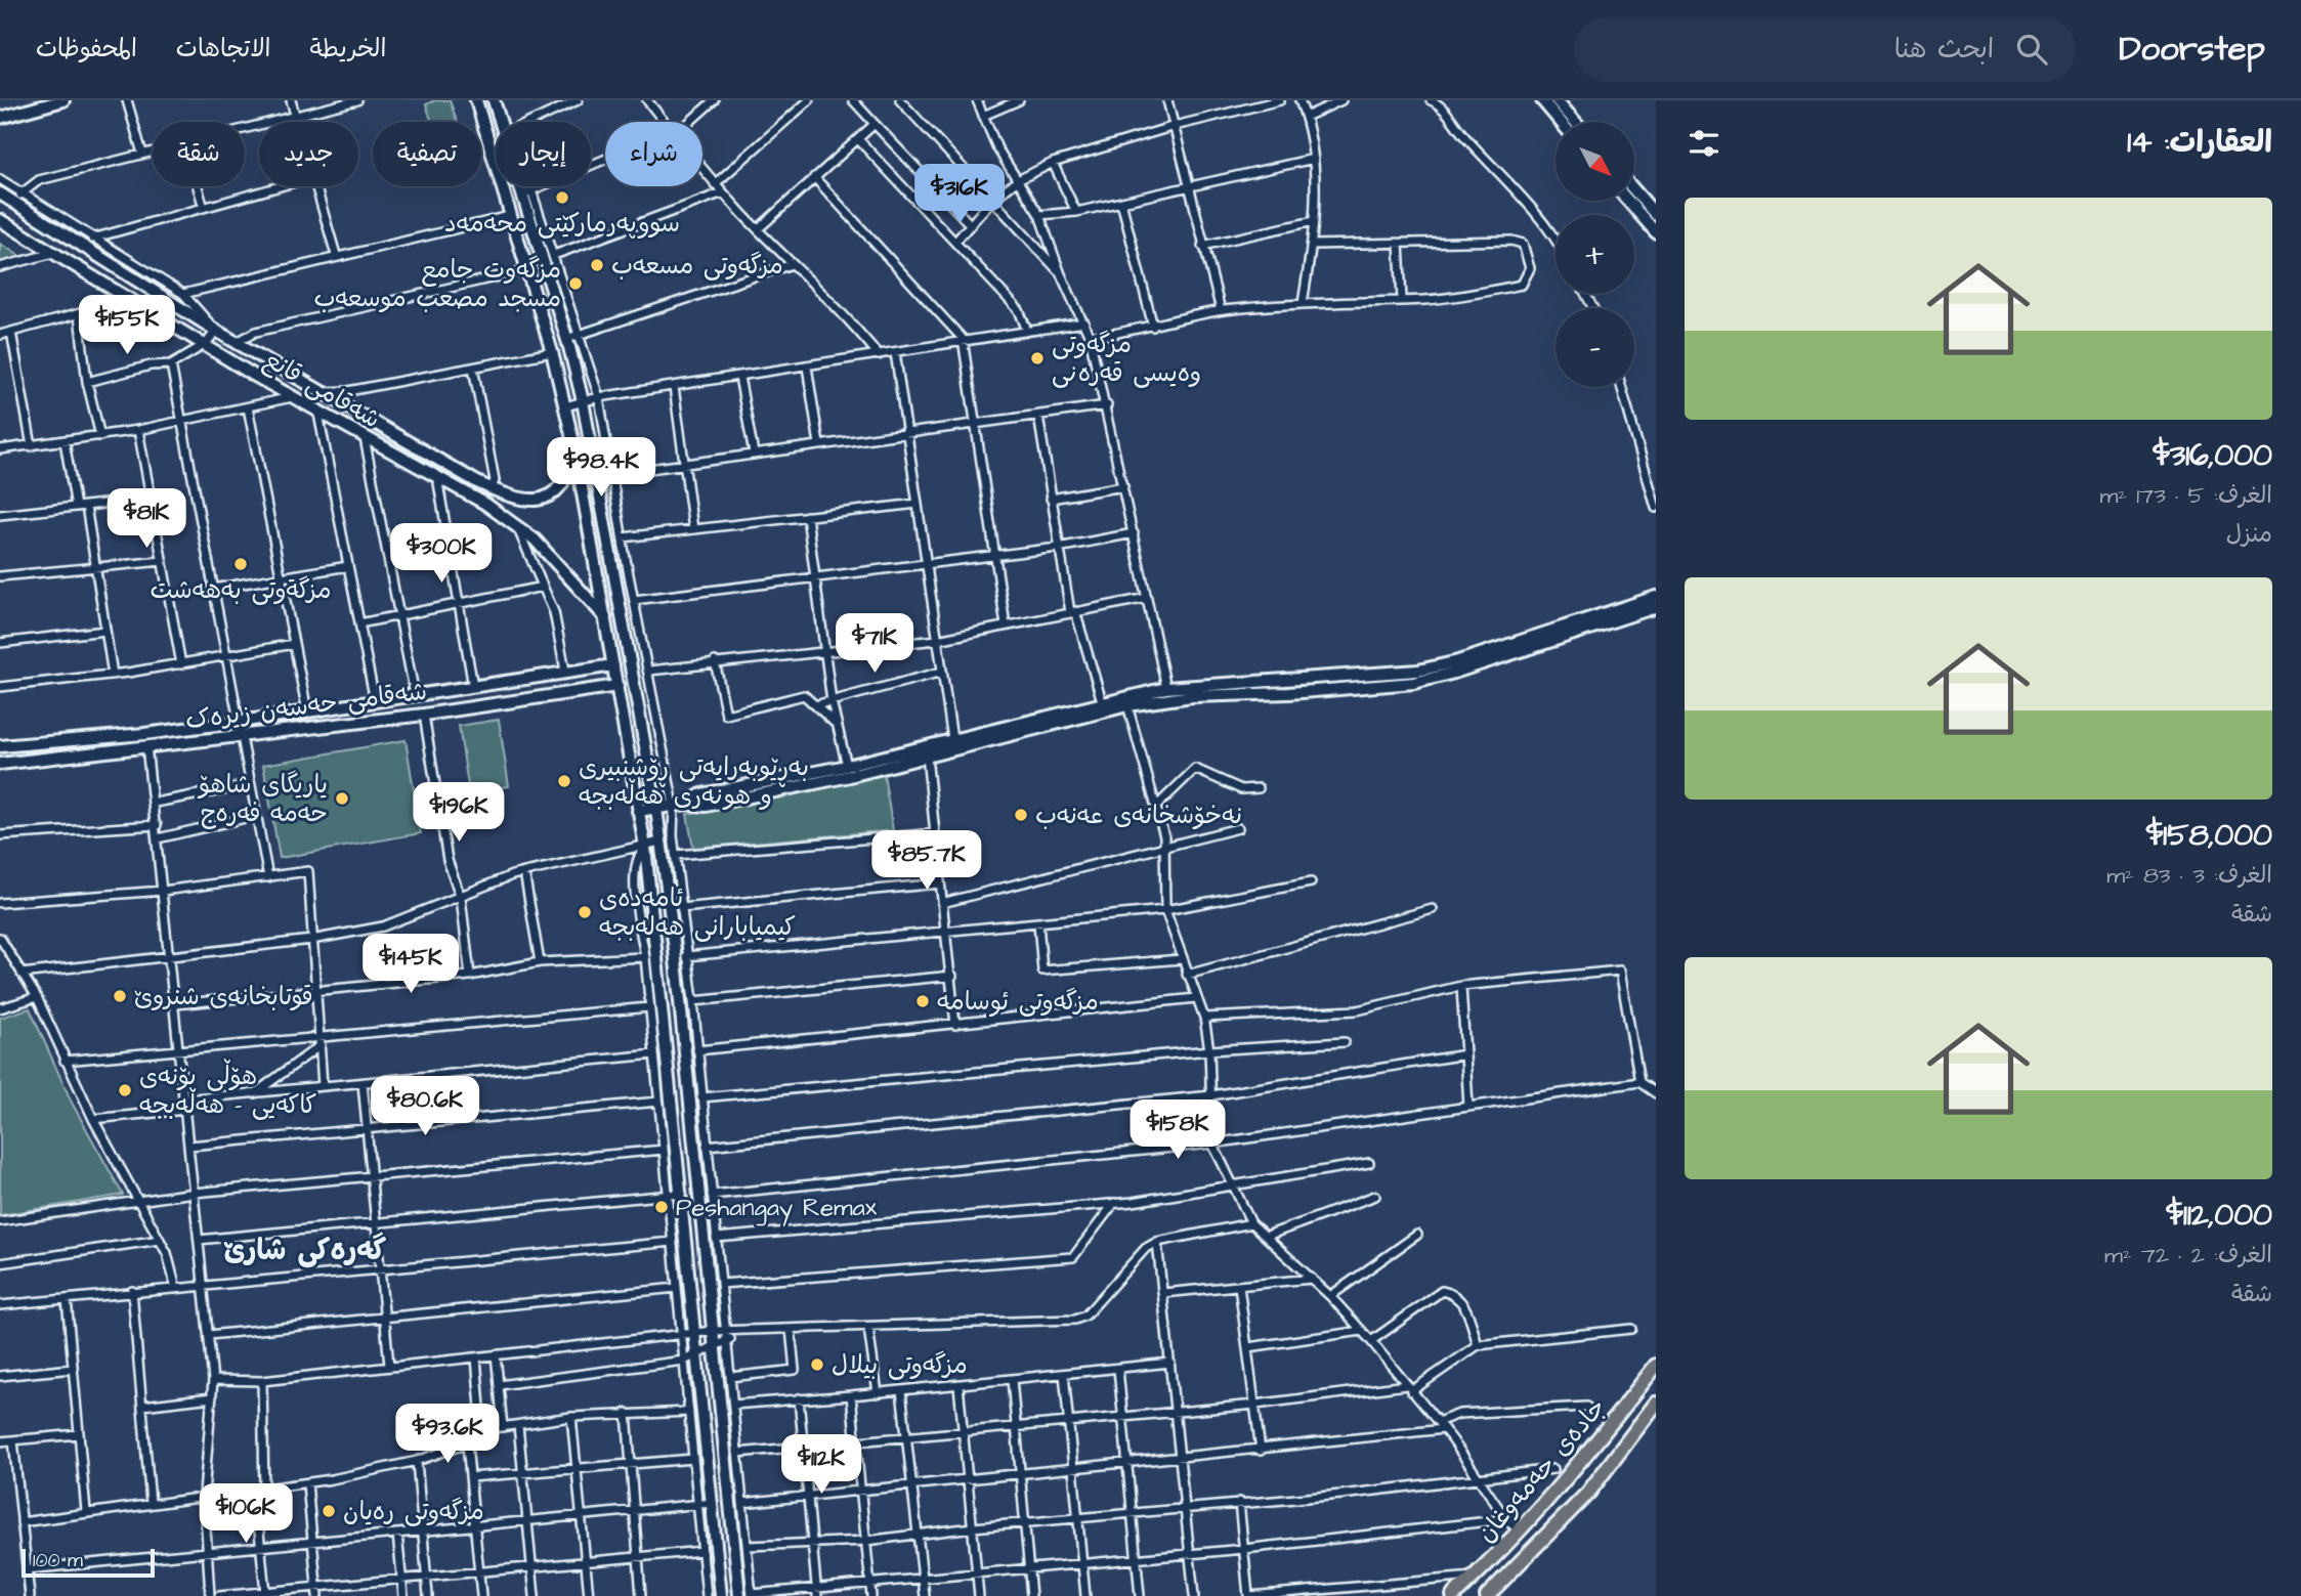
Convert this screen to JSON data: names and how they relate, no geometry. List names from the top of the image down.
{
  "streets": {
    "main road": ["شەقامی قانع", "شەقامی حەسەن زیرەک", "جادەی حەمەوغان"]
  },
  "districts": ["گەرەکی شارێ"],
  "places": [
    "سووپەرمارکێتی محەمەد",
    "مزگەوتی مسعەب",
    "مزگەوت جامع مسجد مصعب موسعەب",
    "مزگەوتی وەیسی قەرەنی",
    "مزگةوتى بەھەشت",
    "بەڕێوبەرایەتی ڕۆشنبیری و هونەری هەڵەبجە",
    "یاریگای شاهۆ حەمە فەرەج",
    "نەخۆشخانەی عەنەب",
    "ئامەدەی کیمیابارانی هەلەبجە",
    "قوتابخانەی شنروێ",
    "مزگەوتی ئوسامە",
    "ھۆڵی بۆنەی کاکەیی - هەڵەبجە",
    "Peshangay Remax",
    "مزگەوتی بیلال",
    "مزگەوتی رەیان"
  ],
  "scale_bar": "100 m",
  "north": "bottom right",
  "page": {
    "header": "Doorstep",
    "search": "ابحث هنا",
    "nav": ["الخريطة", "الاتجاهات", "المحفوظات"],
    "heading": "العقارات: 14",
    "map_buttons": ["+", "−"],
    "chip": [
      "شراء",
      "إيجار",
      "تصفية",
      "جديد",
      "شقة"
    ],
    "price": [
      "$316K",
      "$155K",
      "$98.4K",
      "$81K",
      "$300K",
      "$71K",
      "$196K",
      "$85.7K",
      "$145K",
      "$80.6K",
      "$158K",
      "$93.6K",
      "$112K",
      "$106K"
    ],
    "list": [
      {
        "name": "$316,000",
        "note": "الغرف: 5 · 173 m² · منزل"
      },
      {
        "name": "$158,000",
        "note": "الغرف: 3 · 83 m² · شقة"
      },
      {
        "name": "$112,000",
        "note": "الغرف: 2 · 72 m² · شقة"
      }
    ],
    "scale": "100 m"
  }
}
